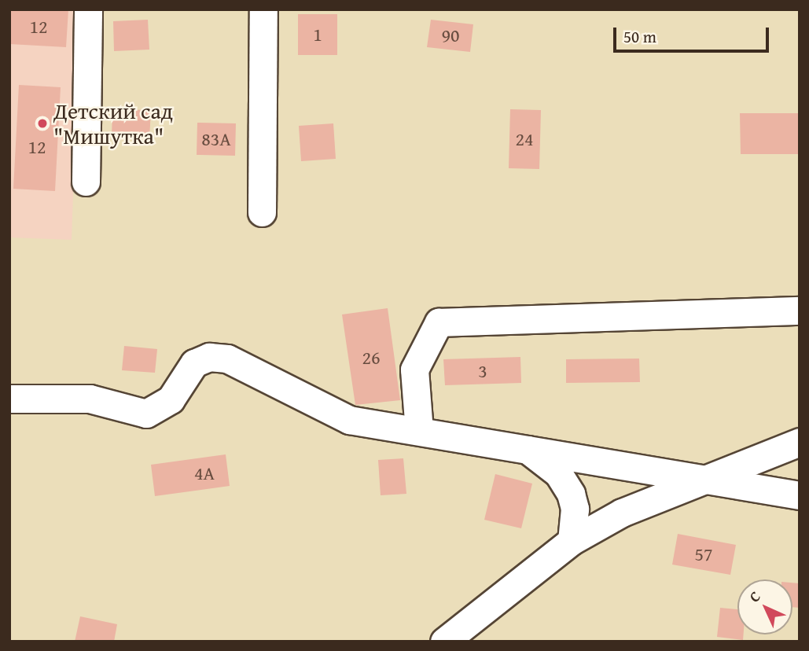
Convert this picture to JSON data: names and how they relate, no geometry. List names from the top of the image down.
{
  "places": ["Детский сад \"Мишутка\""],
  "house_numbers": [
    "12",
    "1",
    "90",
    "83А",
    "24",
    "12",
    "26",
    "3",
    "4А",
    "57"
  ],
  "scale_bar": "50 m",
  "north": "top left"
}
